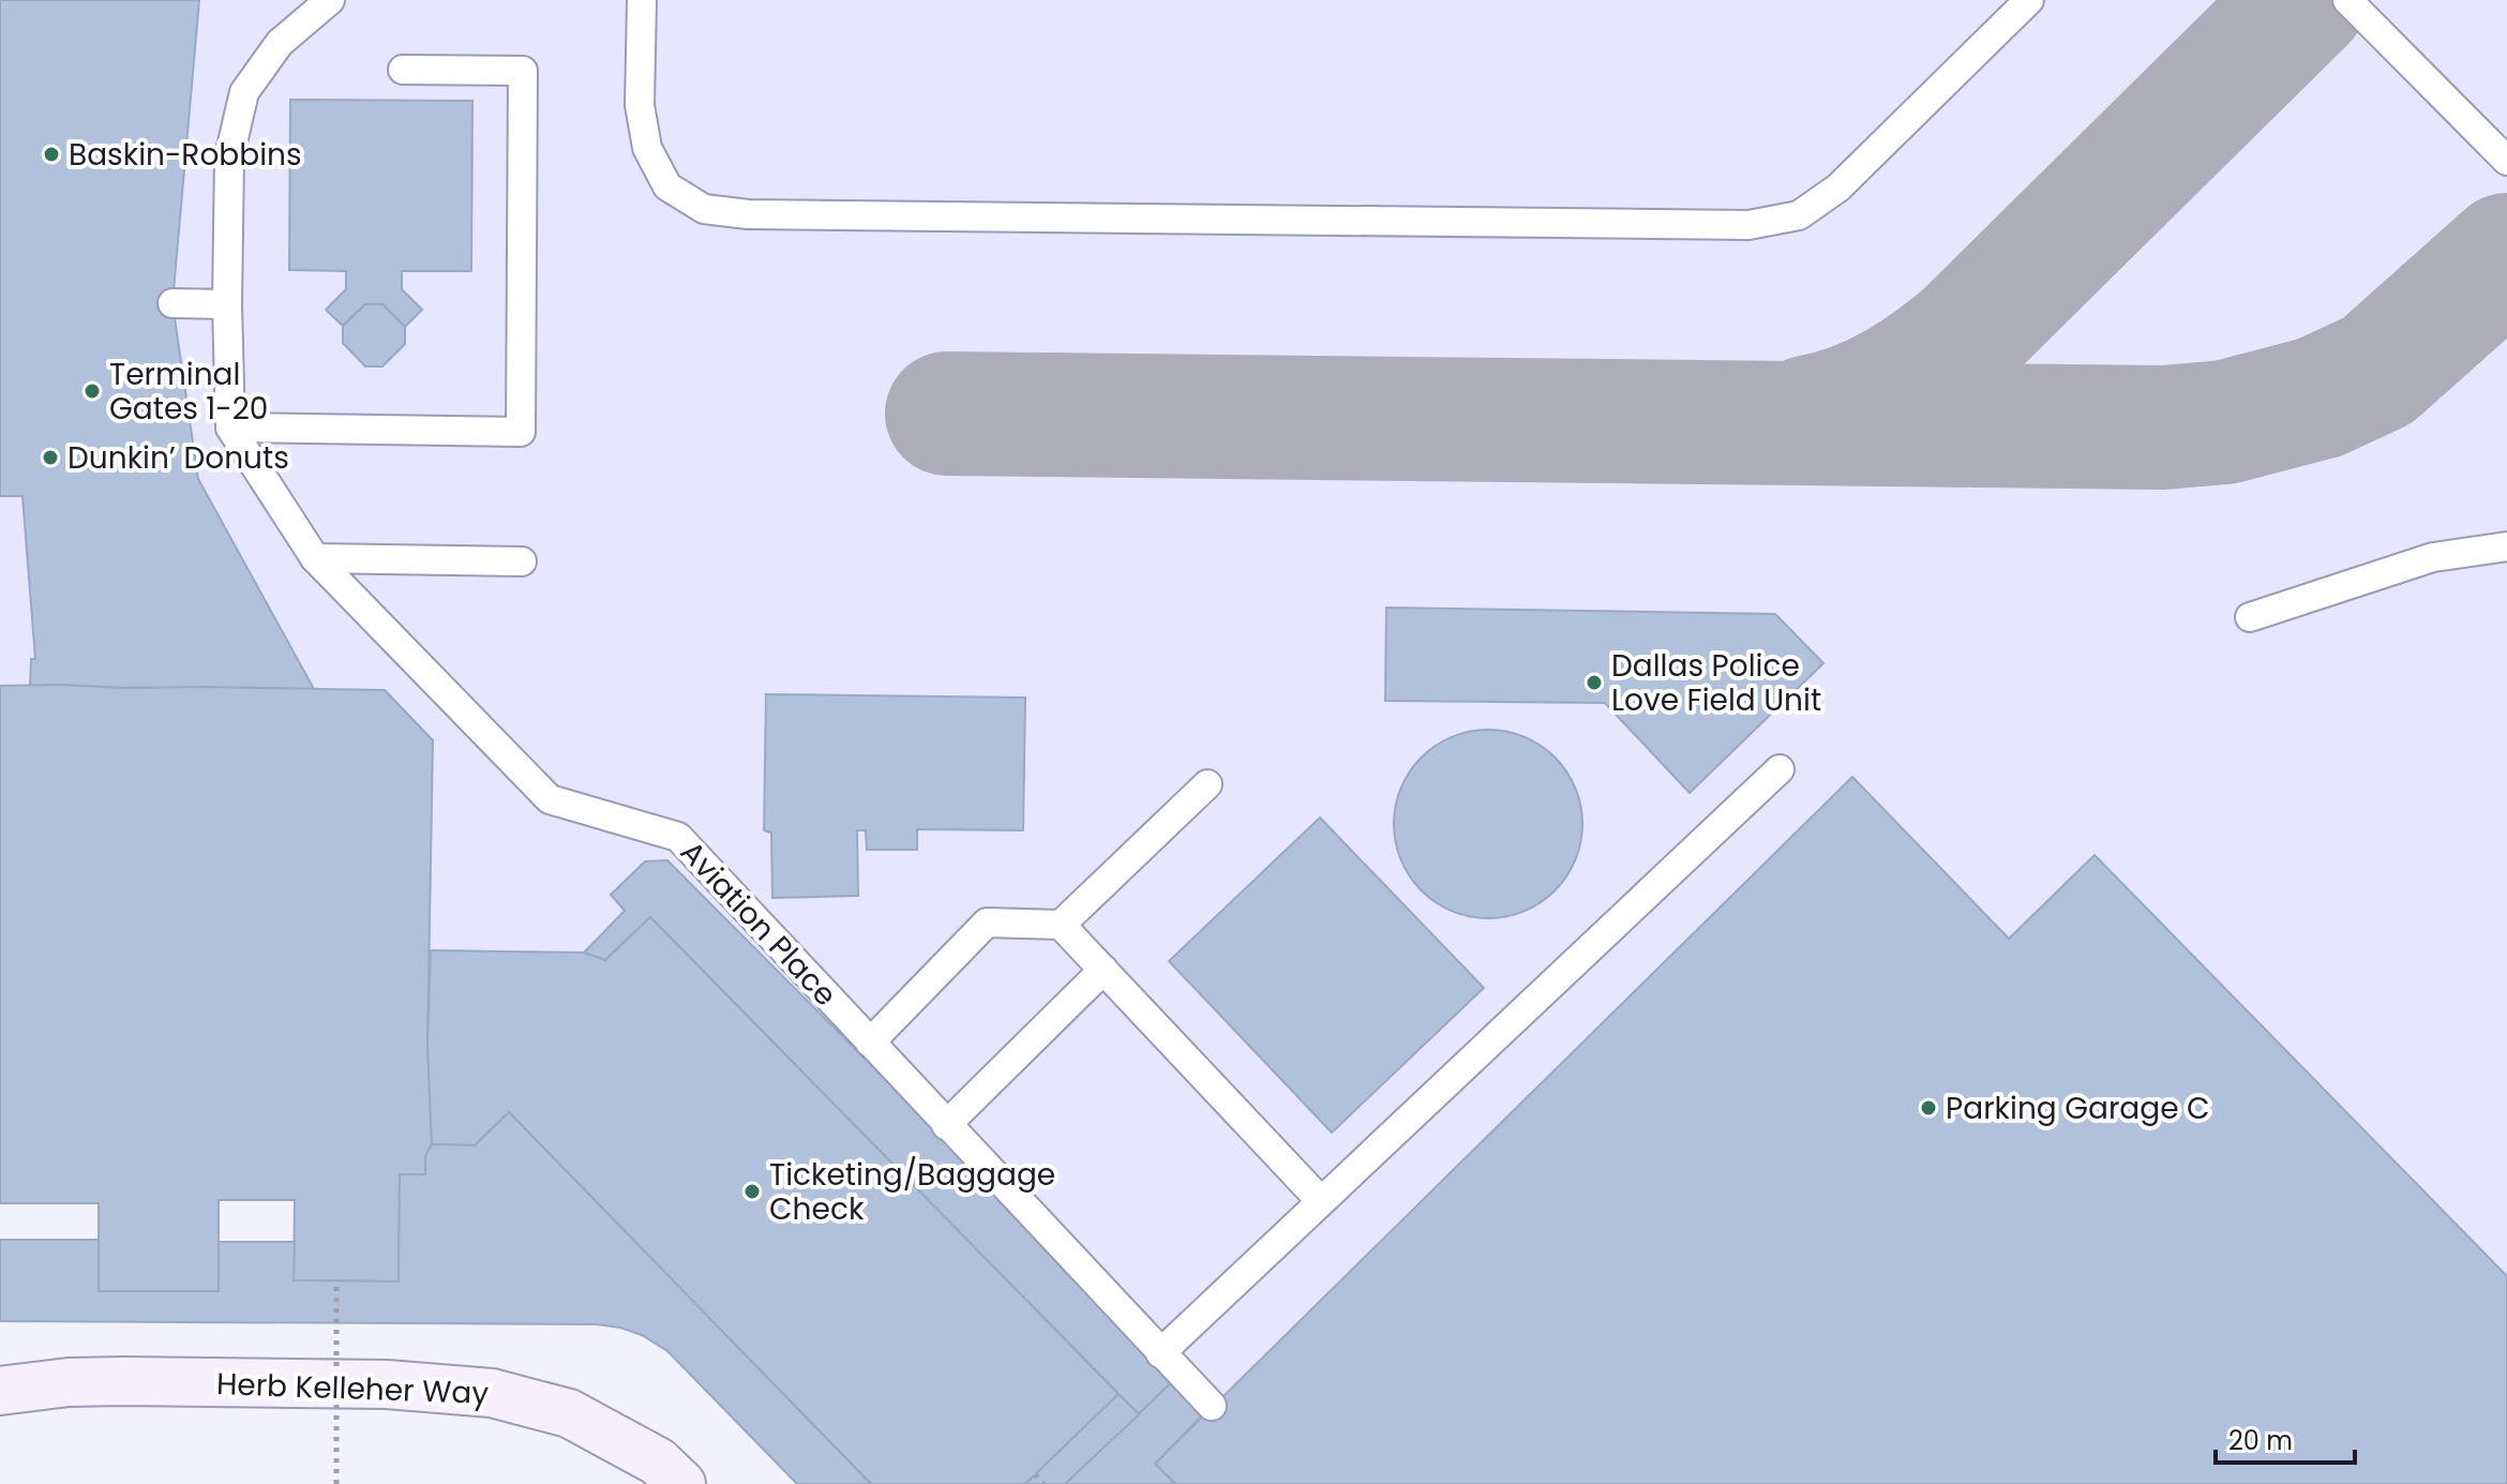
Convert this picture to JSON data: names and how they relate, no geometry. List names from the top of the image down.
{
  "streets": {
    "main road": ["Herb Kelleher Way"],
    "lane": ["Aviation Place"]
  },
  "places": [
    "Baskin-Robbins",
    "Terminal Gates 1-20",
    "Dunkin’ Donuts",
    "Dallas Police Love Field Unit",
    "Parking Garage C",
    "Ticketing/Baggage Check"
  ],
  "scale_bar": "20 m"
}
